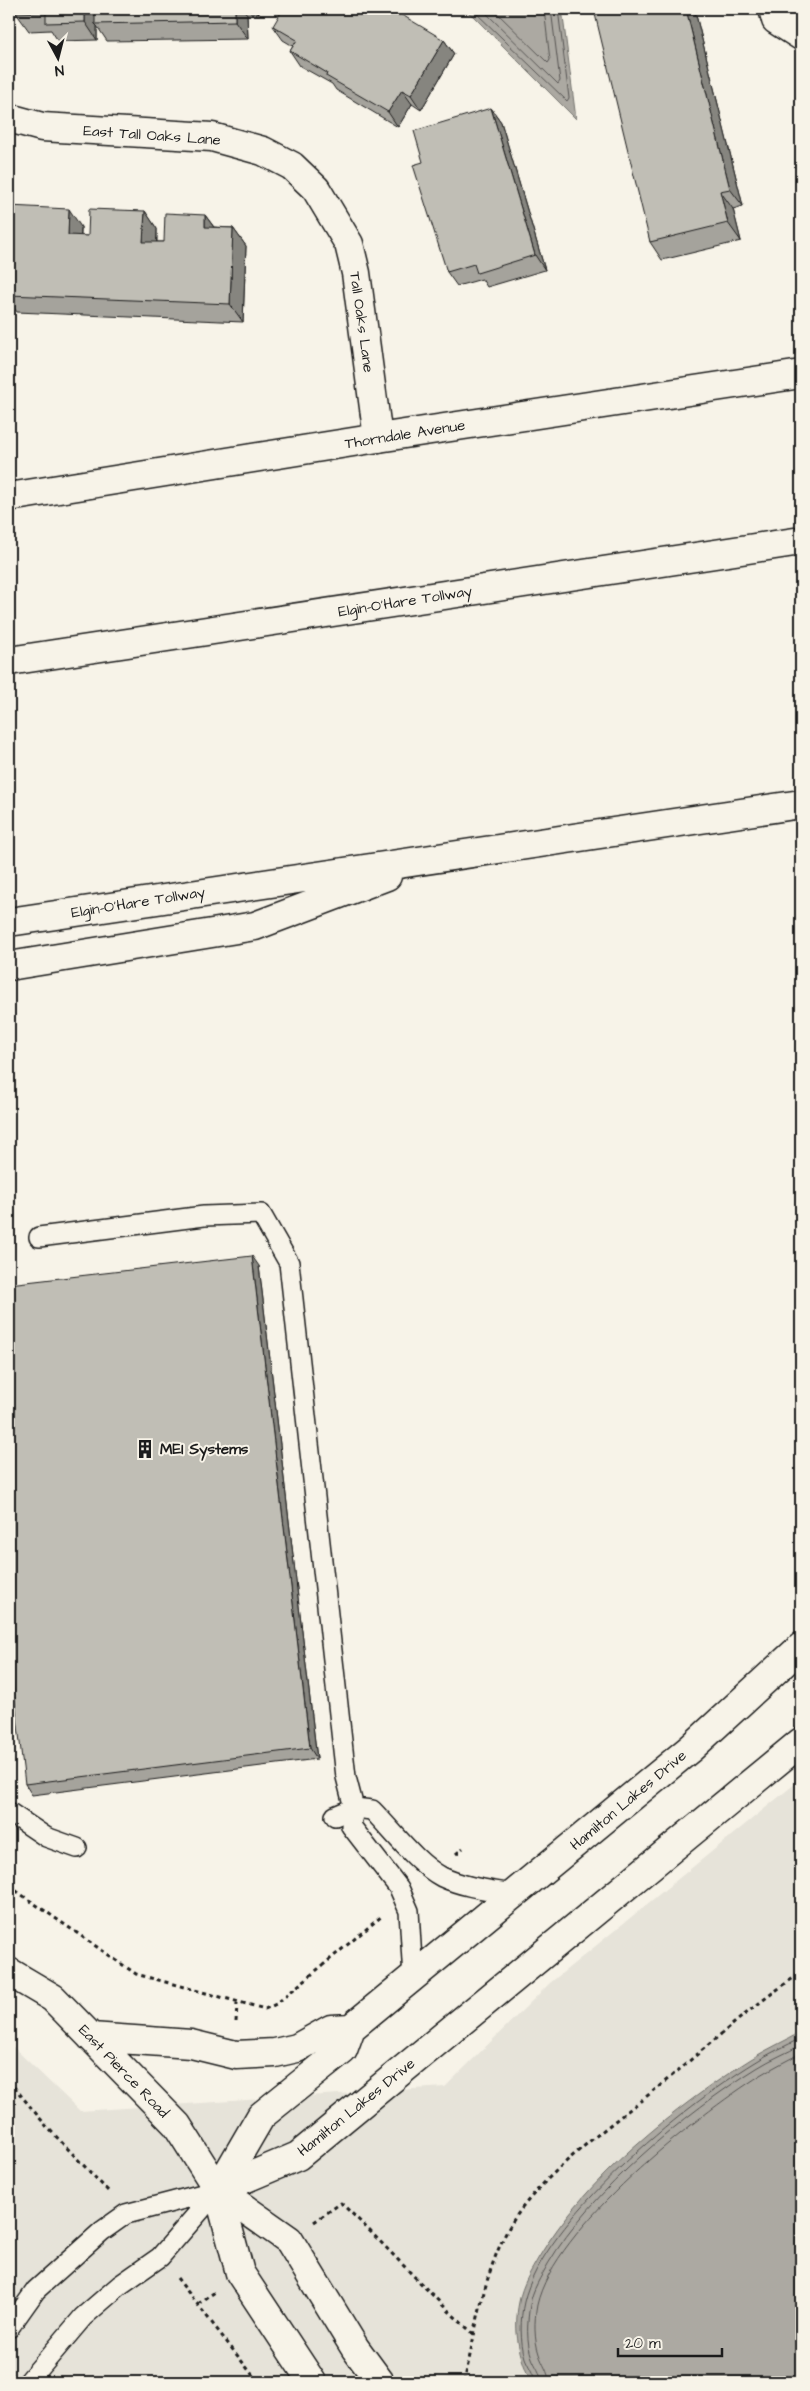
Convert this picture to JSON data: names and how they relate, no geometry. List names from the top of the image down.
{
  "streets": {
    "main road": [
      "East Tall Oaks Lane",
      "Tall Oaks Lane",
      "Thorndale Avenue",
      "Elgin-O'Hare Tollway",
      "Hamilton Lakes Drive",
      "East Pierce Road"
    ]
  },
  "crossings": [
    ["East Tall Oaks Lane", "Tall Oaks Lane"],
    ["Tall Oaks Lane", "Thorndale Avenue"],
    ["Hamilton Lakes Drive", "East Pierce Road"]
  ],
  "places": {
    "building": ["MEI Systems"]
  },
  "scale_bar": "20 m",
  "north": "bottom"
}
